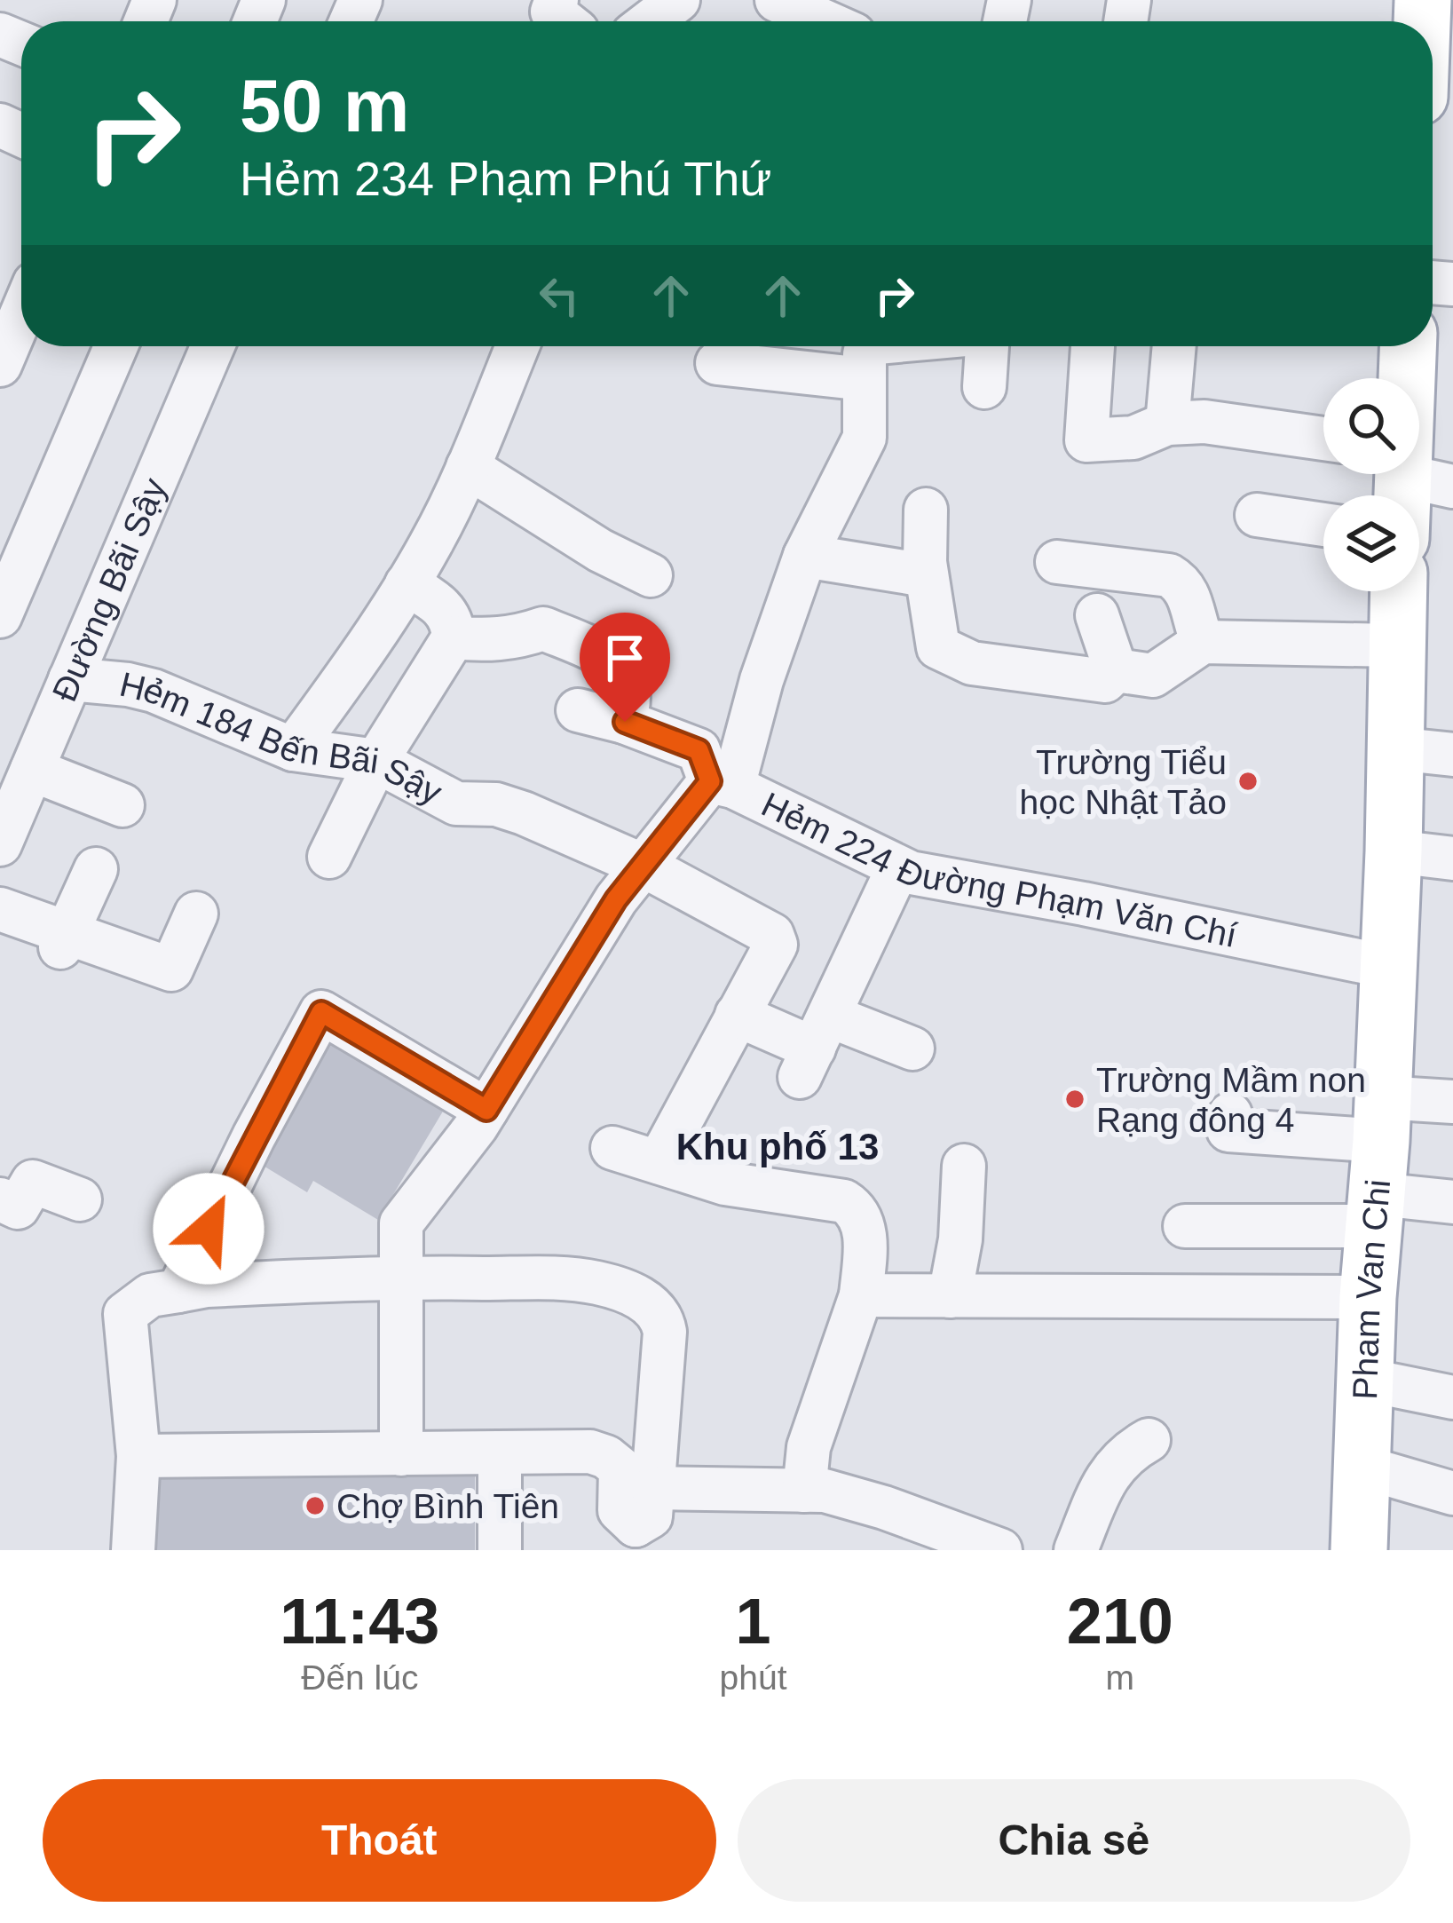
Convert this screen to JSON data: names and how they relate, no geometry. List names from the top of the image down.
{
  "streets": {
    "main road": ["Pham Van Chi"],
    "street": ["Đường Bãi Sậy", "Hẻm 184 Bến Bãi Sậy", "Hẻm 224 Đường Phạm Văn Chí"]
  },
  "crossings": [
    ["Đường Bãi Sậy", "Hẻm 184 Bến Bãi Sậy"],
    ["Hẻm 224 Đường Phạm Văn Chí", "Pham Van Chi"]
  ],
  "districts": ["Khu phố 13"],
  "places": ["Trường Tiểu học Nhật Tảo", "Trường Mầm non Rạng đông 4", "Chợ Bình Tiên"],
  "page": {
    "turn": ["50 m", "Hẻm 234 Phạm Phú Thứ"],
    "eta": [
      "11:43",
      "Đến lúc",
      "1",
      "phút",
      "210",
      "m"
    ],
    "buttons": ["Thoát", "Chia sẻ"]
  }
}
